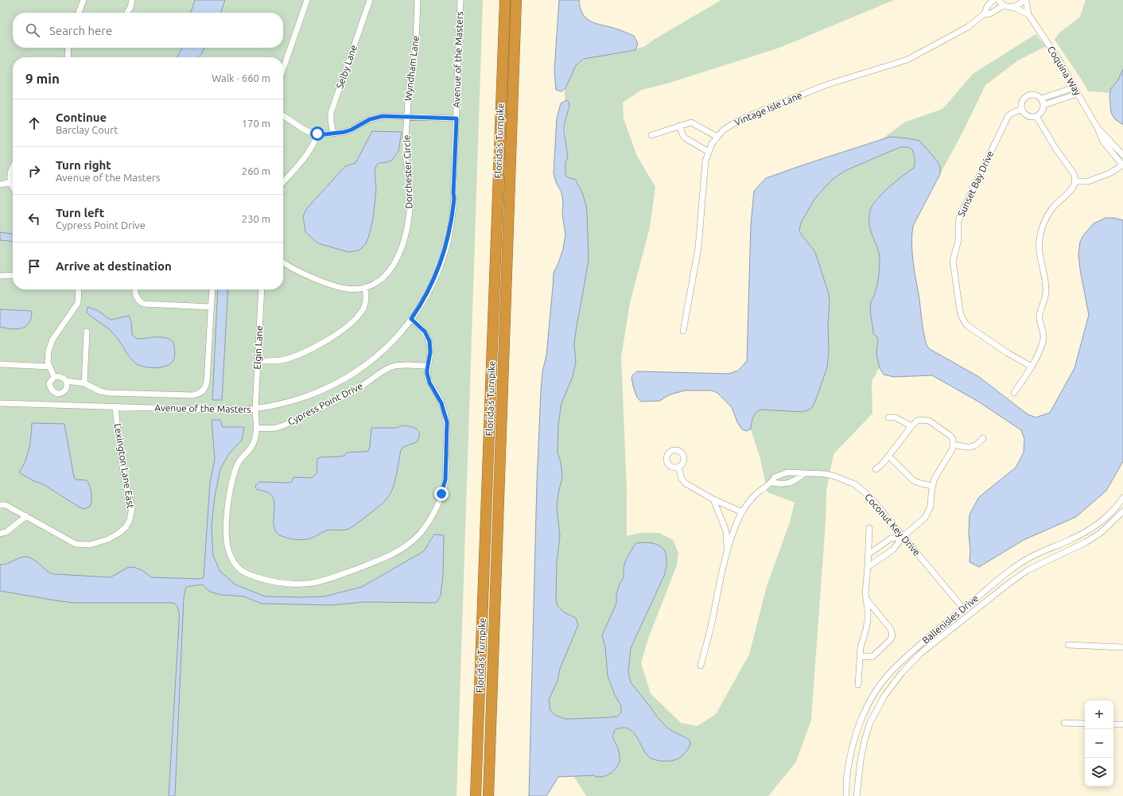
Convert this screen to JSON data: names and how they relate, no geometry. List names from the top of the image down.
{
  "streets": {
    "highway": ["Florida's Turnpike"],
    "street": [
      "Avenue of the Masters",
      "Selby Lane",
      "Wyndham Lane",
      "Coquina Way",
      "Vintage Isle Lane",
      "Dorchester Circle",
      "Sunset Bay Drive",
      "Elgin Lane",
      "Cypress Point Drive",
      "Lexington Lane East",
      "Coconut Key Drive",
      "Ballenisles Drive"
    ]
  },
  "crossings": [
    ["Avenue of the Masters", "Elgin Lane"],
    ["Avenue of the Masters", "Lexington Lane East"],
    ["Wyndham Lane", "Dorchester Circle"],
    ["Coconut Key Drive", "Ballenisles Drive"]
  ],
  "page": {
    "search": "Search here",
    "heading": ["9 min", "Walk · 660 m"],
    "list": [
      ["Continue", "Barclay Court", "170 m"],
      ["Turn right", "Avenue of the Masters", "260 m"],
      ["Turn left", "Cypress Point Drive", "230 m"],
      "Arrive at destination"
    ],
    "map_buttons": ["+", "−"]
  }
}
